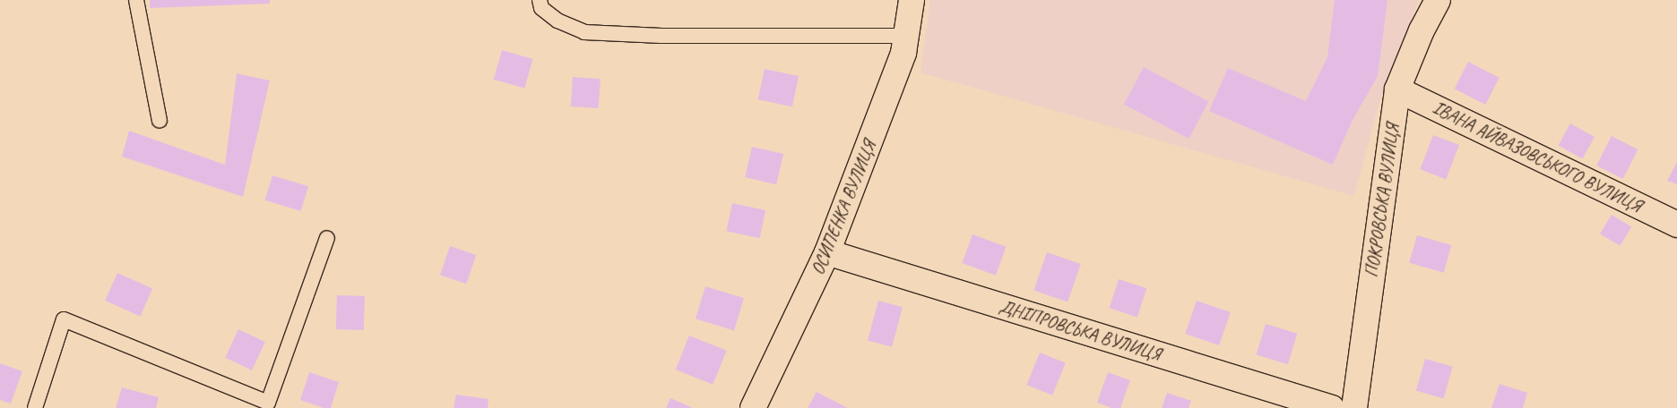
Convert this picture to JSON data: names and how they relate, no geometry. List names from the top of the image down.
{
  "streets": {
    "street": [
      "ІВАНА АЙВАЗОВСЬКОГО ВУЛИЦЯ",
      "ПОКРОВСЬКА ВУЛИЦЯ",
      "ОСИПЕНКА ВУЛИЦЯ",
      "ДНІПРОВСЬКА ВУЛИЦЯ"
    ]
  },
  "crossings": [
    ["ІВАНА АЙВАЗОВСЬКОГО ВУЛИЦЯ", "ПОКРОВСЬКА ВУЛИЦЯ"],
    ["ОСИПЕНКА ВУЛИЦЯ", "ДНІПРОВСЬКА ВУЛИЦЯ"]
  ]
}
